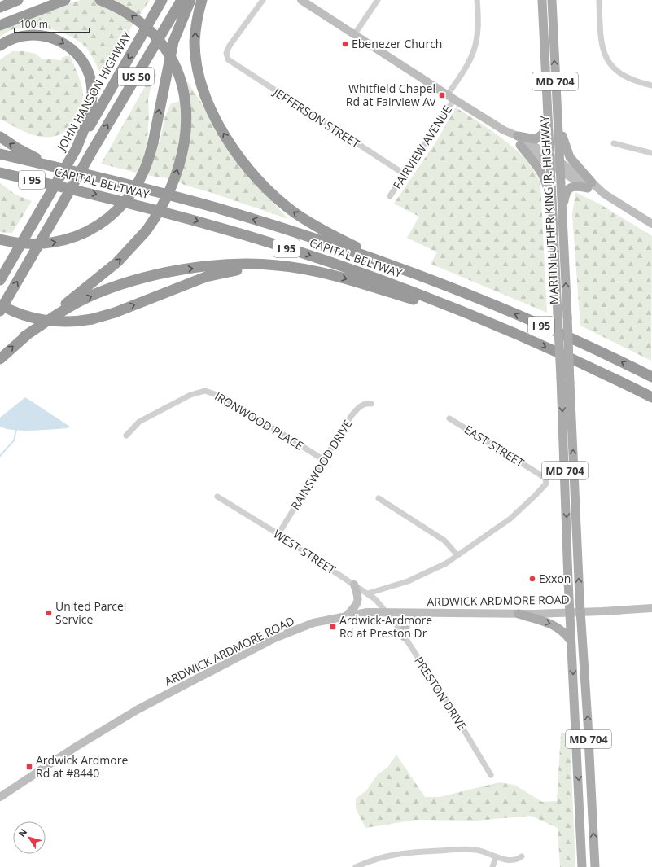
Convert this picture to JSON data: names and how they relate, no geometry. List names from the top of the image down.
{
  "streets": {
    "highway": [
      "US 50",
      "JOHN HANSON HIGHWAY",
      "I 95",
      "CAPITAL BELTWAY"
    ],
    "main road": ["MD 704", "MARTIN LUTHER KING JR. HIGHWAY", "ARDWICK ARDMORE ROAD"],
    "street": [
      "JEFFERSON STREET",
      "FAIRVIEW AVENUE",
      "IRONWOOD PLACE",
      "EAST STREET",
      "RAINSWOOD DRIVE",
      "WEST STREET",
      "PRESTON DRIVE"
    ]
  },
  "crossings": [
    ["JEFFERSON STREET", "FAIRVIEW AVENUE"],
    ["MARTIN LUTHER KING JR. HIGHWAY", "ARDWICK ARDMORE ROAD"],
    ["IRONWOOD PLACE", "RAINSWOOD DRIVE"],
    ["RAINSWOOD DRIVE", "WEST STREET"],
    ["WEST STREET", "ARDWICK ARDMORE ROAD"],
    ["WEST STREET", "PRESTON DRIVE"],
    ["ARDWICK ARDMORE ROAD", "PRESTON DRIVE"]
  ],
  "places": {
    "other": ["Ebenezer Church", "Exxon", "United Parcel Service"],
    "transit": ["Whitfield Chapel Rd at Fairview Av", "Ardwick-Ardmore Rd at Preston Dr", "Ardwick Ardmore Rd at #8440"]
  },
  "scale_bar": "100 m",
  "north": "top left"
}
